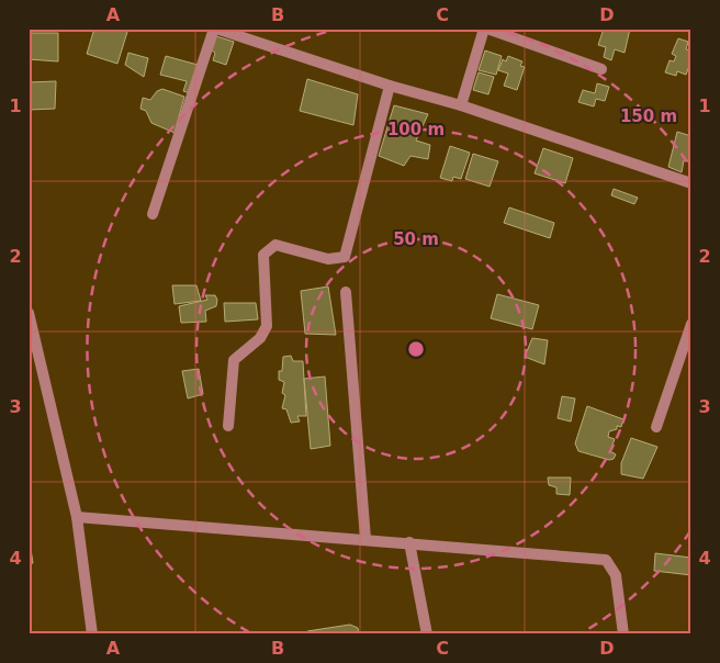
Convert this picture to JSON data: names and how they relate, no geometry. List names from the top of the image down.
{
  "grid": {
    "columns": [
      "A",
      "B",
      "C",
      "D"
    ],
    "rows": [
      "1",
      "2",
      "3",
      "4"
    ]
  },
  "rings": ["150 m", "100 m", "50 m"]
}
